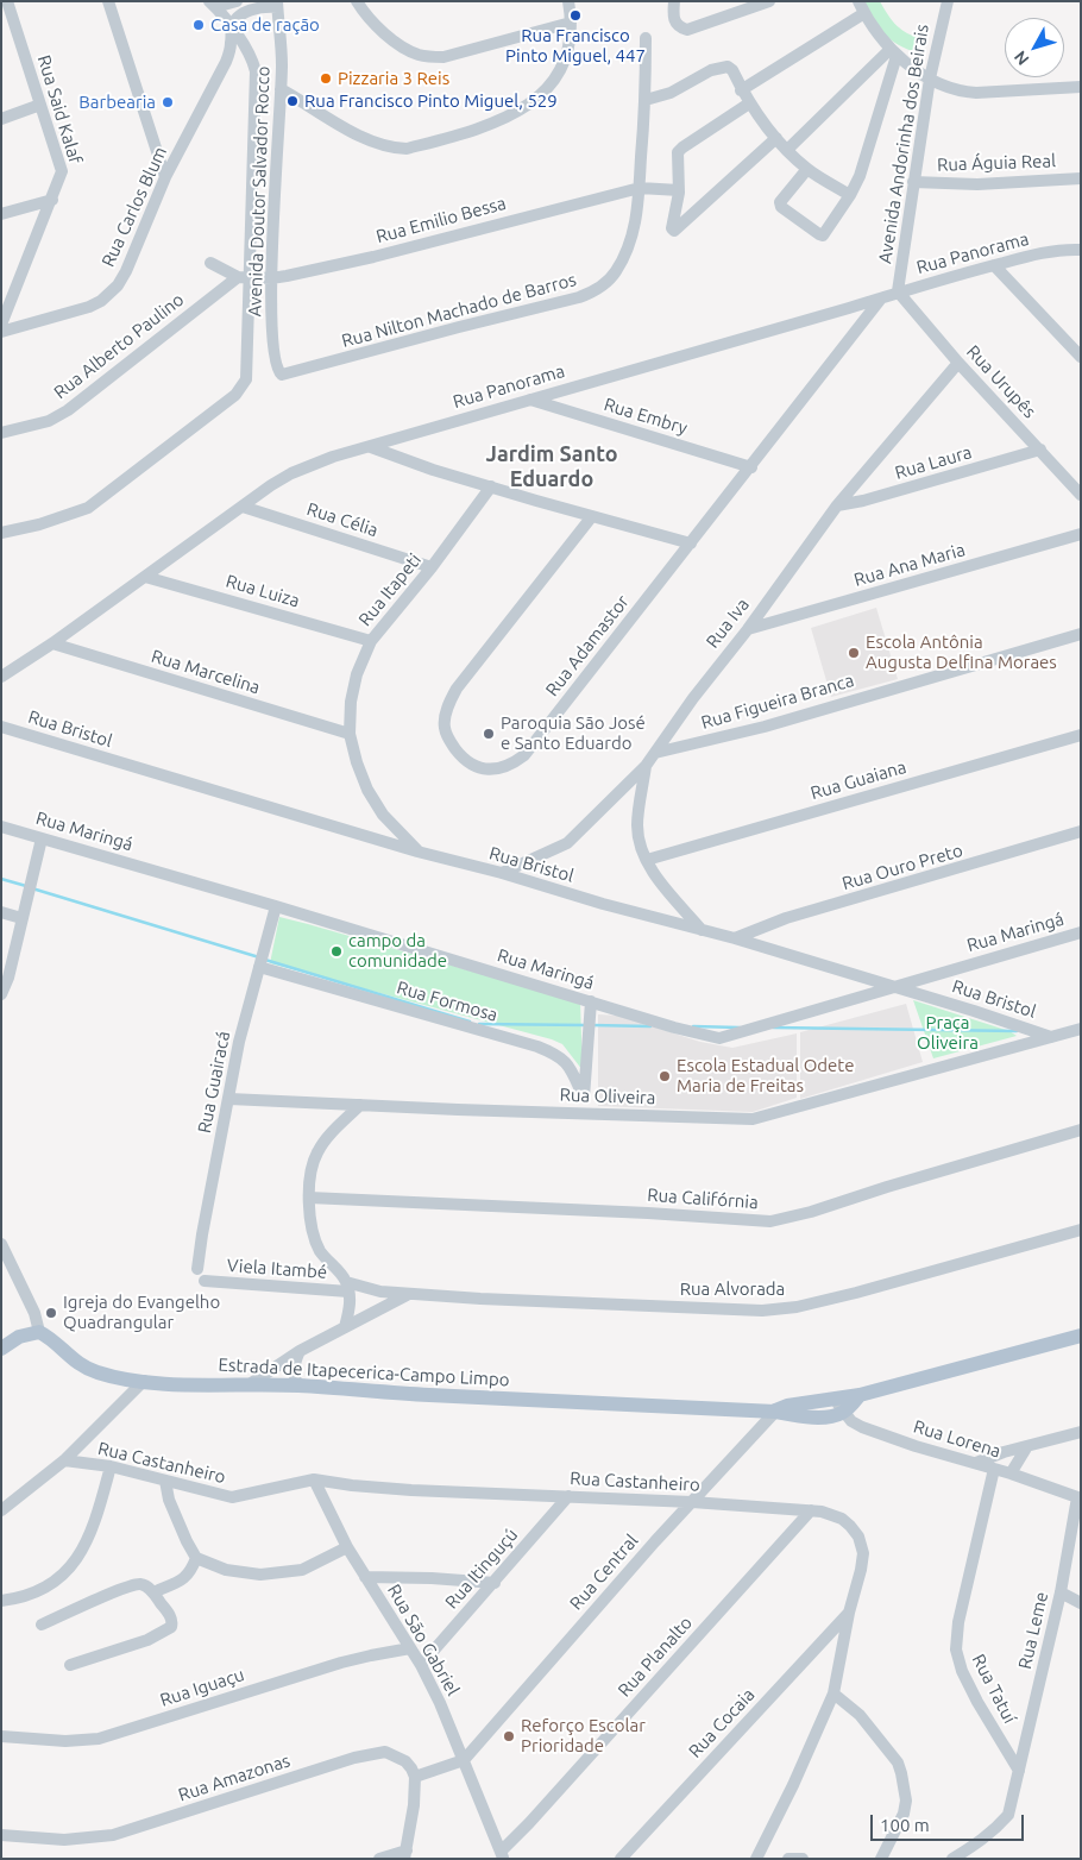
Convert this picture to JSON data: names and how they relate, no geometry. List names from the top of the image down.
{
  "streets": {
    "main road": ["Estrada de Itapecerica-Campo Limpo"],
    "street": [
      "Rua Said Kalaf",
      "Avenida Andorinha dos Beirais",
      "Rua Águia Real",
      "Avenida Doutor Salvador Rocco",
      "Rua Carlos Blum",
      "Rua Emilio Bessa",
      "Rua Panorama",
      "Rua Nilton Machado de Barros",
      "Rua Alberto Paulino",
      "Rua Urupês",
      "Rua Embry",
      "Rua Laura",
      "Rua Célia",
      "Rua Ana Maria",
      "Rua Itapeti",
      "Rua Luiza",
      "Rua Iva",
      "Rua Adamastor",
      "Rua Marcelina",
      "Rua Figueira Branca",
      "Rua Bristol",
      "Rua Guaiana",
      "Rua Maringá",
      "Rua Ouro Preto",
      "Rua Formosa",
      "Rua Guairacá",
      "Rua Oliveira",
      "Rua Califórnia",
      "Viela Itambé",
      "Rua Alvorada",
      "Rua Lorena",
      "Rua Castanheiro",
      "Rua Itinguçú",
      "Rua Central",
      "Rua Leme",
      "Rua São Gabriel",
      "Rua Planalto",
      "Rua Iguaçu",
      "Rua Tatuí",
      "Rua Cocaia",
      "Rua Amazonas"
    ]
  },
  "crossings": [
    ["Avenida Andorinha dos Beirais", "Rua Águia Real"],
    ["Avenida Andorinha dos Beirais", "Rua Panorama"],
    ["Avenida Andorinha dos Beirais", "Rua Urupês"],
    ["Avenida Doutor Salvador Rocco", "Rua Carlos Blum"],
    ["Avenida Doutor Salvador Rocco", "Rua Emilio Bessa"],
    ["Avenida Doutor Salvador Rocco", "Rua Nilton Machado de Barros"],
    ["Rua Emilio Bessa", "Rua Nilton Machado de Barros"],
    ["Rua Panorama", "Rua Urupês"],
    ["Rua Panorama", "Rua Embry"],
    ["Rua Panorama", "Rua Célia"],
    ["Rua Panorama", "Rua Luiza"],
    ["Rua Panorama", "Rua Adamastor"],
    ["Rua Panorama", "Rua Marcelina"],
    ["Rua Urupês", "Rua Laura"],
    ["Rua Urupês", "Rua Iva"],
    ["Rua Embry", "Rua Adamastor"],
    ["Rua Laura", "Rua Iva"],
    ["Rua Célia", "Rua Itapeti"],
    ["Rua Ana Maria", "Rua Iva"],
    ["Rua Itapeti", "Rua Luiza"],
    ["Rua Itapeti", "Rua Marcelina"],
    ["Rua Itapeti", "Rua Bristol"],
    ["Rua Iva", "Rua Figueira Branca"],
    ["Rua Iva", "Rua Bristol"],
    ["Rua Bristol", "Rua Maringá"],
    ["Rua Bristol", "Rua Ouro Preto"],
    ["Rua Bristol", "Rua Oliveira"],
    ["Rua Maringá", "Rua Guairacá"],
    ["Rua Formosa", "Rua Guairacá"],
    ["Rua Guairacá", "Rua Oliveira"],
    ["Viela Itambé", "Rua Alvorada"],
    ["Rua Alvorada", "Estrada de Itapecerica-Campo Limpo"],
    ["Estrada de Itapecerica-Campo Limpo", "Rua Lorena"],
    ["Estrada de Itapecerica-Campo Limpo", "Rua Central"],
    ["Rua Lorena", "Rua Leme"],
    ["Rua Lorena", "Rua Tatuí"],
    ["Rua Castanheiro", "Rua Itinguçú"],
    ["Rua Castanheiro", "Rua Central"],
    ["Rua Castanheiro", "Rua São Gabriel"],
    ["Rua Castanheiro", "Rua Planalto"],
    ["Rua Castanheiro", "Rua Cocaia"],
    ["Rua Itinguçú", "Rua São Gabriel"],
    ["Rua Central", "Rua São Gabriel"],
    ["Rua Leme", "Rua Tatuí"],
    ["Rua São Gabriel", "Rua Planalto"],
    ["Rua São Gabriel", "Rua Iguaçu"]
  ],
  "districts": ["Jardim Santo Eduardo"],
  "parks": ["Praça Oliveira"],
  "places": [
    "Rua Francisco Pinto Miguel, 447",
    "Casa de ração",
    "Pizzaria 3 Reis",
    "Rua Francisco Pinto Miguel, 529",
    "Barbearia",
    "Escola Antônia Augusta Delfina Moraes",
    "Paroquia São José e Santo Eduardo",
    "campo da comunidade",
    "Escola Estadual Odete Maria de Freitas",
    "Igreja do Evangelho Quadrangular",
    "Reforço Escolar Prioridade"
  ],
  "scale_bar": "100 m",
  "north": "bottom left"
}
